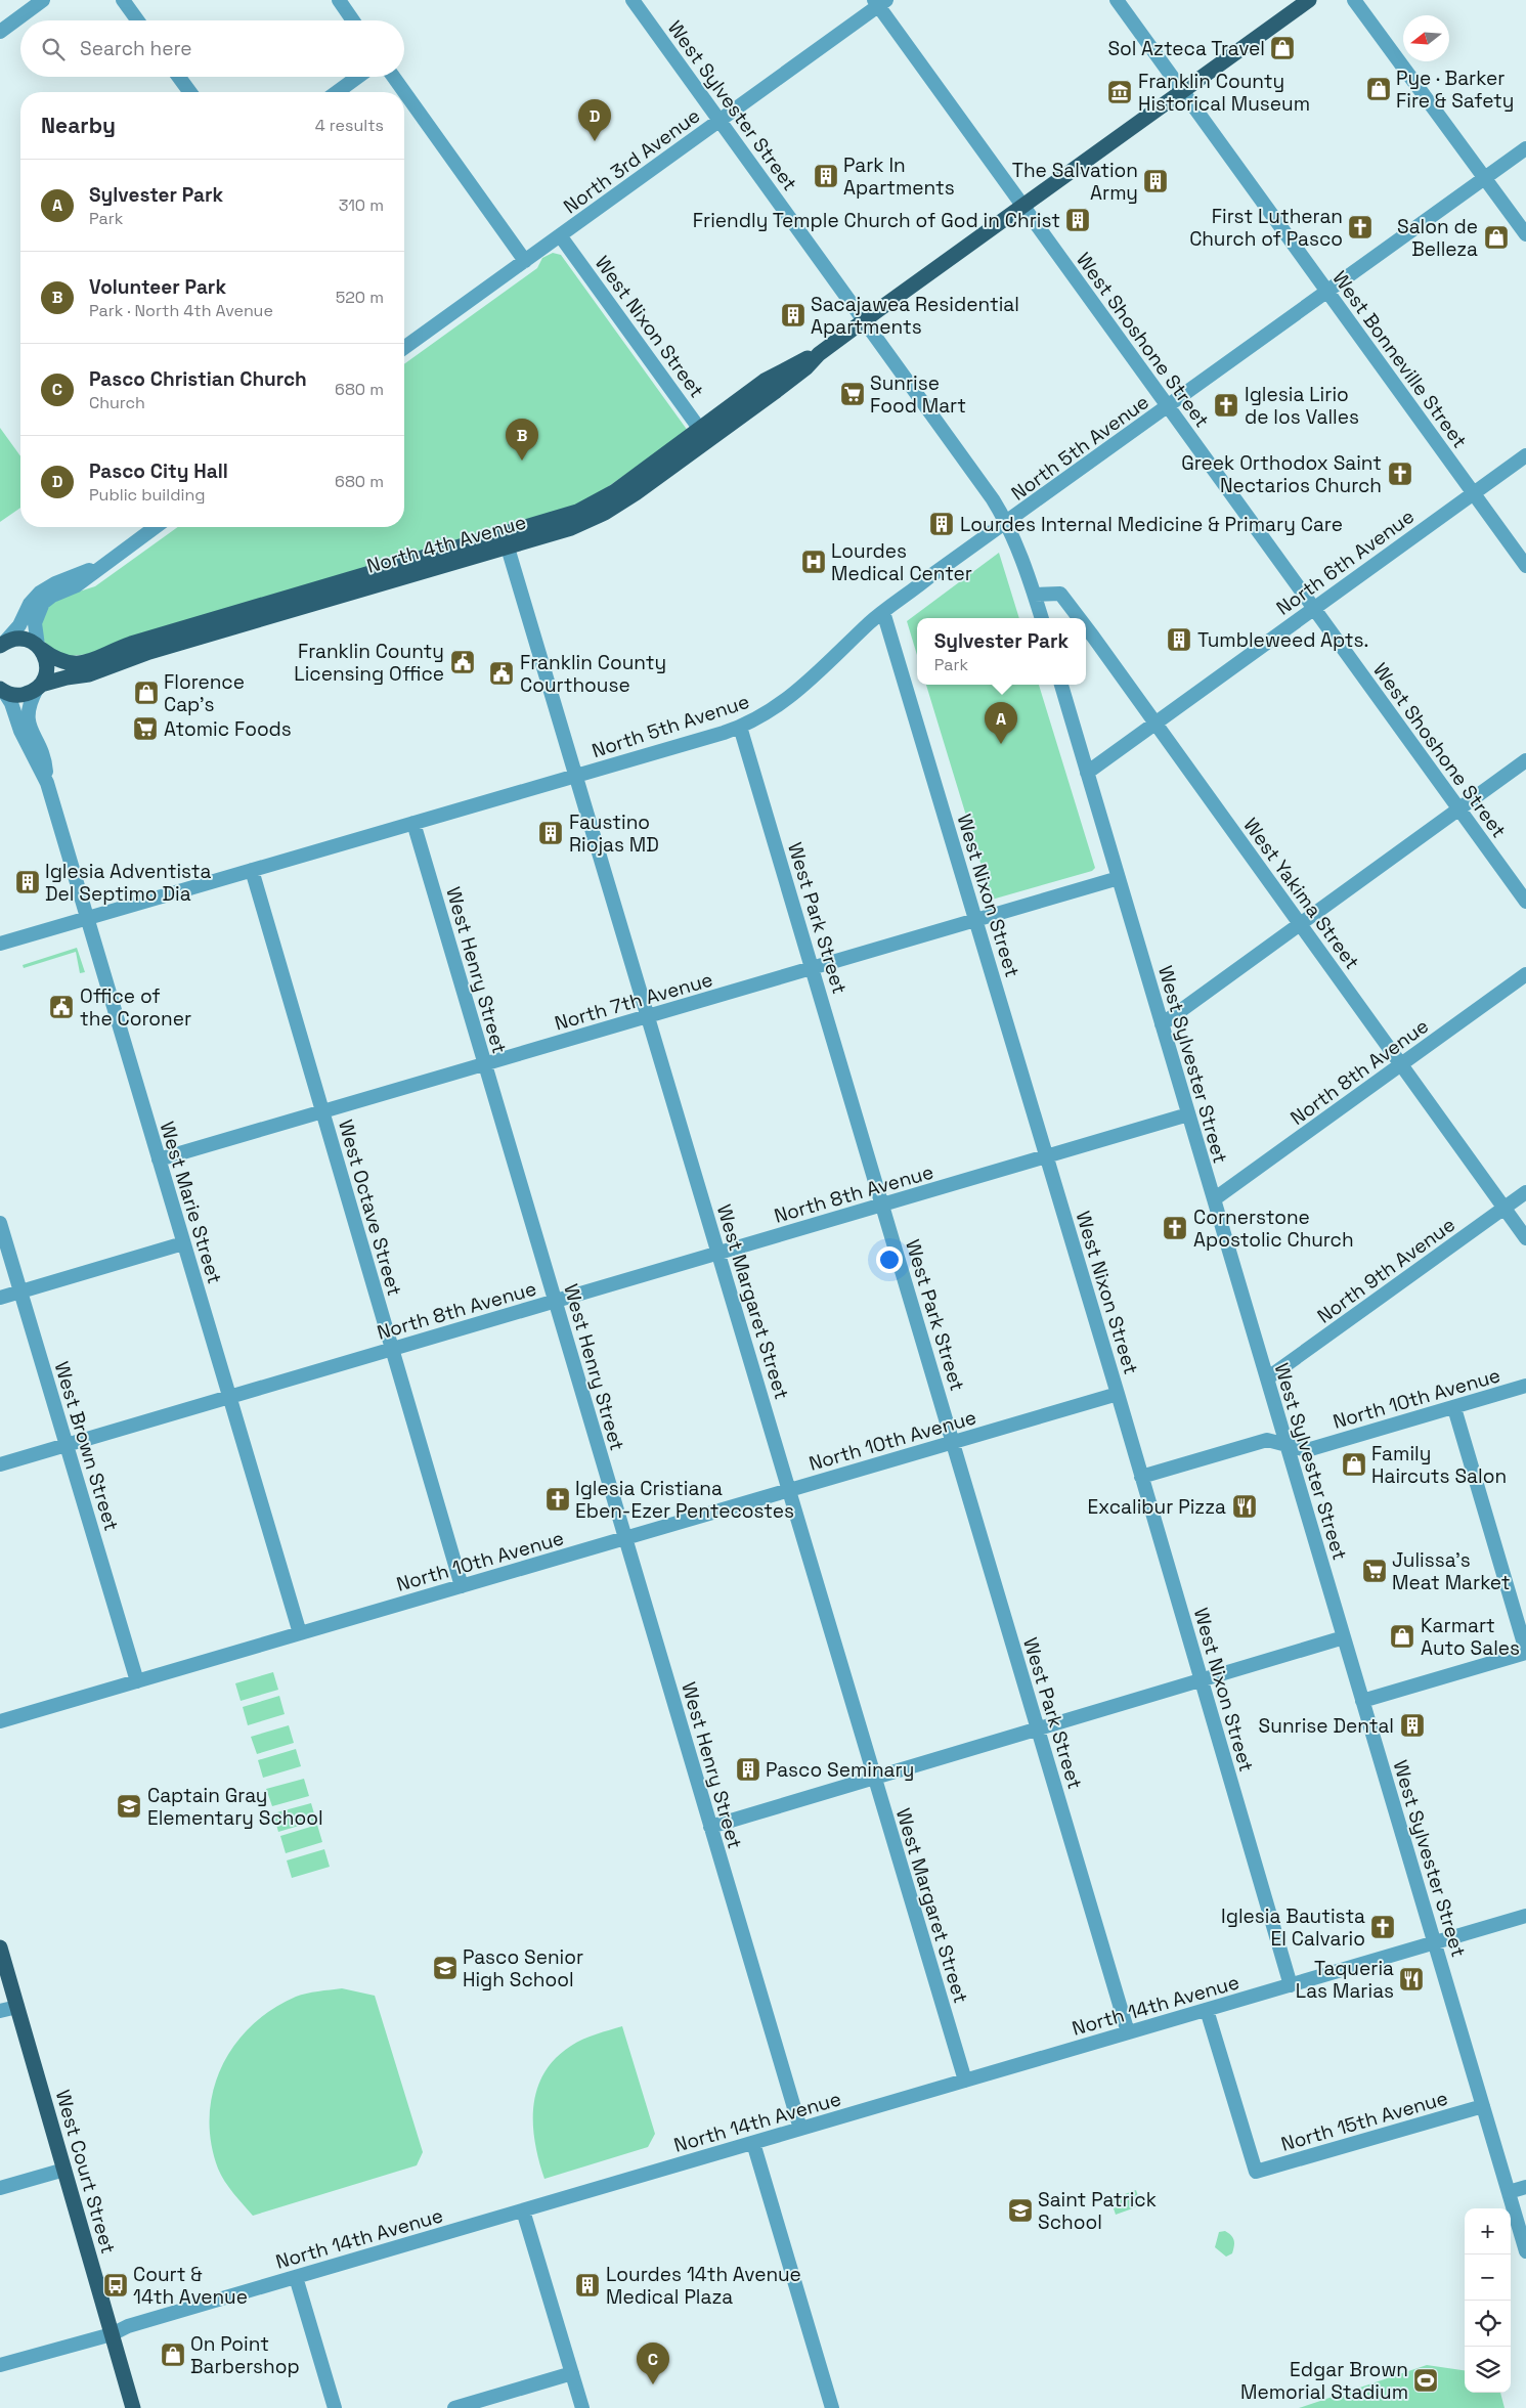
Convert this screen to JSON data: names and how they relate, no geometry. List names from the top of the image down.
{
  "streets": {
    "main road": ["North 4th Avenue", "West Court Street"],
    "street": [
      "West Sylvester Street",
      "North 3rd Avenue",
      "West Nixon Street",
      "West Shoshone Street",
      "West Bonneville Street",
      "North 5th Avenue",
      "North 6th Avenue",
      "West Yakima Street",
      "West Park Street",
      "West Henry Street",
      "North 7th Avenue",
      "North 8th Avenue",
      "West Marie Street",
      "West Octave Street",
      "North 9th Avenue",
      "West Margaret Street",
      "North 10th Avenue",
      "West Brown Street",
      "North 14th Avenue",
      "North 15th Avenue"
    ]
  },
  "crossings": [
    ["West Sylvester Street", "North 3rd Avenue"],
    ["West Sylvester Street", "North 5th Avenue"],
    ["West Sylvester Street", "North 4th Avenue"],
    ["West Sylvester Street", "North 6th Avenue"],
    ["West Sylvester Street", "West Yakima Street"],
    ["West Sylvester Street", "North 7th Avenue"],
    ["West Sylvester Street", "North 8th Avenue"],
    ["West Sylvester Street", "North 9th Avenue"],
    ["West Sylvester Street", "North 10th Avenue"],
    ["West Sylvester Street", "North 14th Avenue"],
    ["West Sylvester Street", "North 15th Avenue"],
    ["North 3rd Avenue", "West Nixon Street"],
    ["North 3rd Avenue", "West Shoshone Street"],
    ["West Nixon Street", "North 5th Avenue"],
    ["West Nixon Street", "North 4th Avenue"],
    ["West Nixon Street", "North 7th Avenue"],
    ["West Nixon Street", "North 8th Avenue"],
    ["West Nixon Street", "North 10th Avenue"],
    ["West Nixon Street", "North 14th Avenue"],
    ["West Shoshone Street", "North 5th Avenue"],
    ["West Shoshone Street", "North 4th Avenue"],
    ["West Shoshone Street", "North 6th Avenue"],
    ["West Bonneville Street", "North 5th Avenue"],
    ["West Bonneville Street", "North 4th Avenue"],
    ["West Bonneville Street", "North 6th Avenue"],
    ["North 5th Avenue", "West Park Street"],
    ["North 5th Avenue", "West Henry Street"],
    ["North 5th Avenue", "West Marie Street"],
    ["North 5th Avenue", "West Octave Street"],
    ["North 5th Avenue", "West Margaret Street"],
    ["North 4th Avenue", "West Marie Street"],
    ["North 4th Avenue", "West Margaret Street"],
    ["North 6th Avenue", "West Yakima Street"],
    ["West Yakima Street", "North 8th Avenue"],
    ["West Yakima Street", "North 9th Avenue"],
    ["West Park Street", "North 7th Avenue"],
    ["West Park Street", "North 8th Avenue"],
    ["West Park Street", "North 10th Avenue"],
    ["West Park Street", "North 14th Avenue"],
    ["West Henry Street", "North 7th Avenue"],
    ["West Henry Street", "North 8th Avenue"],
    ["West Henry Street", "North 10th Avenue"],
    ["West Henry Street", "North 14th Avenue"],
    ["North 7th Avenue", "West Marie Street"],
    ["North 7th Avenue", "West Octave Street"],
    ["North 7th Avenue", "West Margaret Street"],
    ["North 8th Avenue", "West Marie Street"],
    ["North 8th Avenue", "West Octave Street"],
    ["North 8th Avenue", "West Margaret Street"],
    ["North 8th Avenue", "West Brown Street"],
    ["West Marie Street", "North 10th Avenue"],
    ["West Octave Street", "North 10th Avenue"],
    ["West Margaret Street", "North 10th Avenue"],
    ["West Margaret Street", "North 14th Avenue"],
    ["North 10th Avenue", "West Brown Street"],
    ["North 14th Avenue", "North 15th Avenue"],
    ["North 14th Avenue", "West Court Street"]
  ],
  "places": {
    "shop": [
      "Sol Azteca Travel",
      "Pye · Barker Fire & Safety",
      "Salon de Belleza",
      "Florence Cap's",
      "Family Haircuts Salon",
      "Karmart Auto Sales",
      "On Point Barbershop"
    ],
    "museum": ["Franklin County Historical Museum"],
    "building": [
      "Park In Apartments",
      "The Salvation Army",
      "Friendly Temple Church of God in Christ",
      "Sacajawea Residential Apartments",
      "Lourdes Internal Medicine & Primary Care",
      "Tumbleweed Apts.",
      "Faustino Riojas MD",
      "Iglesia Adventista Del Septimo Dia",
      "Sunrise Dental",
      "Pasco Seminary",
      "Lourdes 14th Avenue Medical Plaza"
    ],
    "church": [
      "First Lutheran Church of Pasco",
      "Iglesia Lirio de los Valles",
      "Greek Orthodox Saint Nectarios Church",
      "Cornerstone Apostolic Church",
      "Iglesia Cristiana Eben-Ezer Pentecostes",
      "Iglesia Bautista El Calvario"
    ],
    "supermarket": ["Sunrise Food Mart", "Atomic Foods", "Julissa's Meat Market"],
    "hospital": ["Lourdes Medical Center"],
    "public building": ["Franklin County Licensing Office", "Franklin County Courthouse", "Office of the Coroner"],
    "restaurant": ["Excalibur Pizza", "Taqueria Las Marias"],
    "school or university": ["Captain Gray Elementary School", "Pasco Senior High School", "Saint Patrick School"],
    "bus stop": ["Court & 14th Avenue"],
    "sports": ["Edgar Brown Memorial Stadium"]
  },
  "north": "left",
  "page": {
    "search": "Search here",
    "heading": ["Nearby", "4 results"],
    "pins": [
      "D",
      "B",
      "A",
      "C"
    ],
    "list": [
      {
        "mark": "A",
        "name": "Sylvester Park",
        "note": "Park",
        "value": "310 m"
      },
      {
        "mark": "B",
        "name": "Volunteer Park",
        "note": "Park · North 4th Avenue",
        "value": "520 m"
      },
      {
        "mark": "C",
        "name": "Pasco Christian Church",
        "note": "Church",
        "value": "680 m"
      },
      {
        "mark": "D",
        "name": "Pasco City Hall",
        "note": "Public building",
        "value": "680 m"
      }
    ],
    "popup": ["Sylvester Park", "Park"],
    "map_buttons": ["+", "−"]
  }
}
